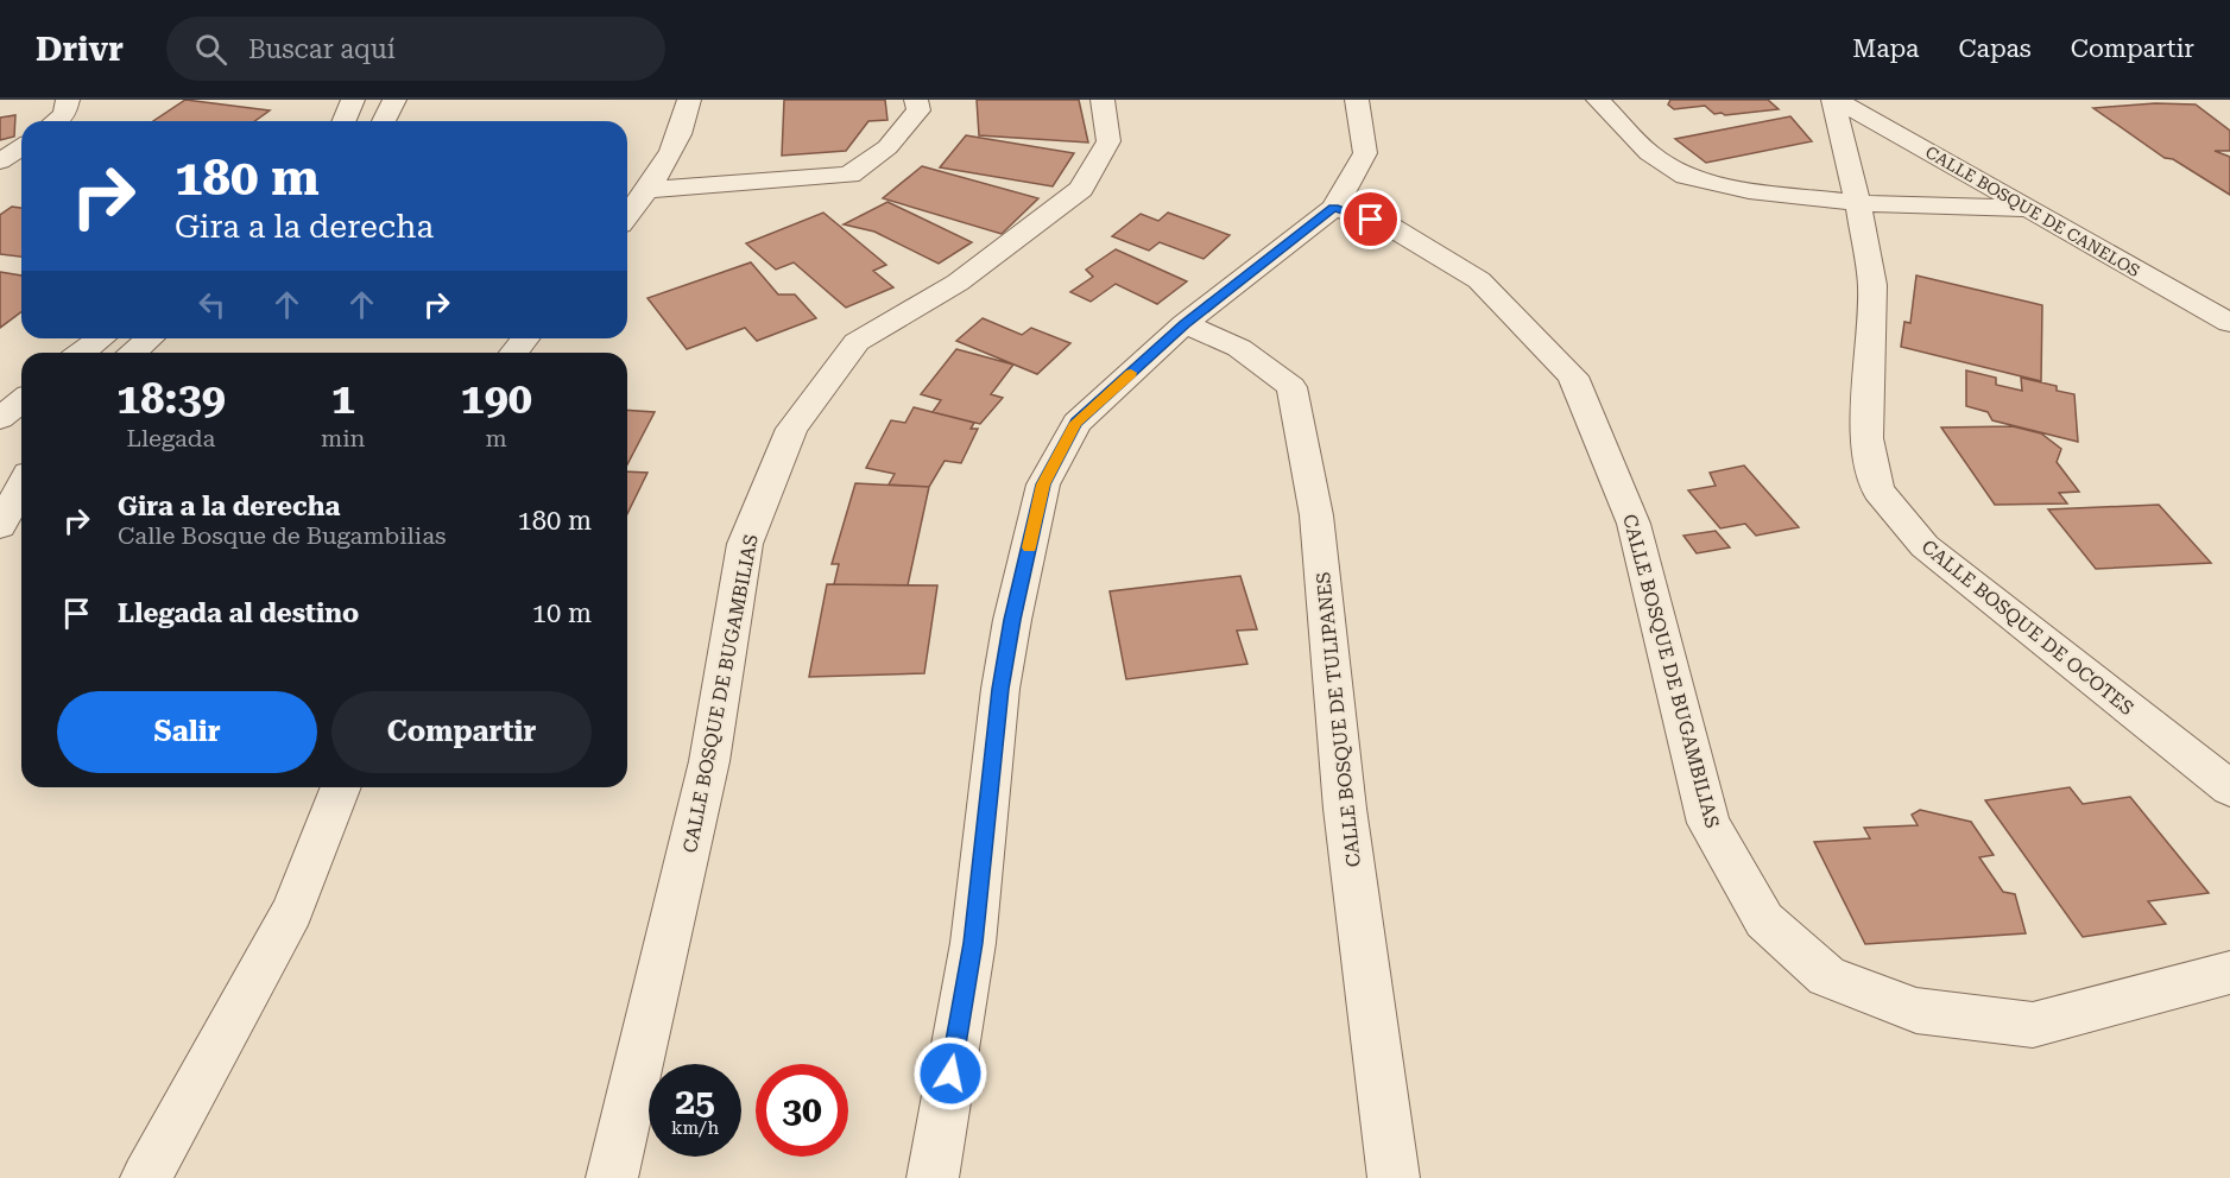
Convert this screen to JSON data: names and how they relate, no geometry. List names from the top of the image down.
{
  "streets": {
    "street": [
      "CALLE BOSQUE DE CANELOS",
      "CALLE BOSQUE DE OCOTES",
      "CALLE BOSQUE DE BUGAMBILIAS",
      "CALLE BOSQUE DE TULIPANES"
    ]
  },
  "crossings": [
    ["CALLE BOSQUE DE CANELOS", "CALLE BOSQUE DE OCOTES"]
  ],
  "page": {
    "header": "Drivr",
    "search": "Buscar aquí",
    "nav": ["Mapa", "Capas", "Compartir"],
    "turn": ["180 m", "Gira a la derecha"],
    "eta": [
      "18:39",
      "Llegada",
      "1",
      "min",
      "190",
      "m"
    ],
    "list": [
      {
        "name": "Gira a la derecha",
        "note": "Calle Bosque de Bugambilias",
        "value": "180 m"
      },
      {
        "name": "Llegada al destino",
        "value": "10 m"
      }
    ],
    "buttons": ["Salir", "Compartir"],
    "speed": "25 km/h",
    "limit": "30"
  }
}
